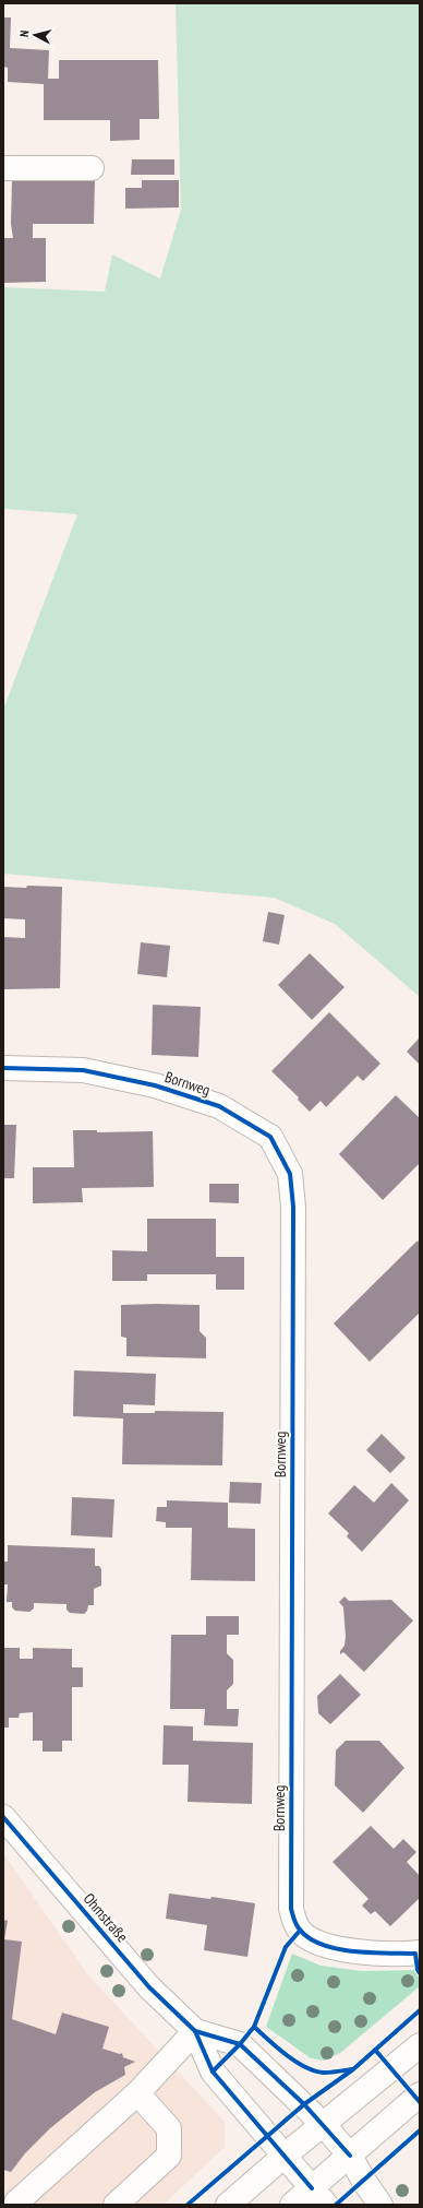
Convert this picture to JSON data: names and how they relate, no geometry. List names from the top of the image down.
{
  "streets": {
    "street": ["Bornweg", "Ohmstraße"]
  },
  "north": "left"
}
